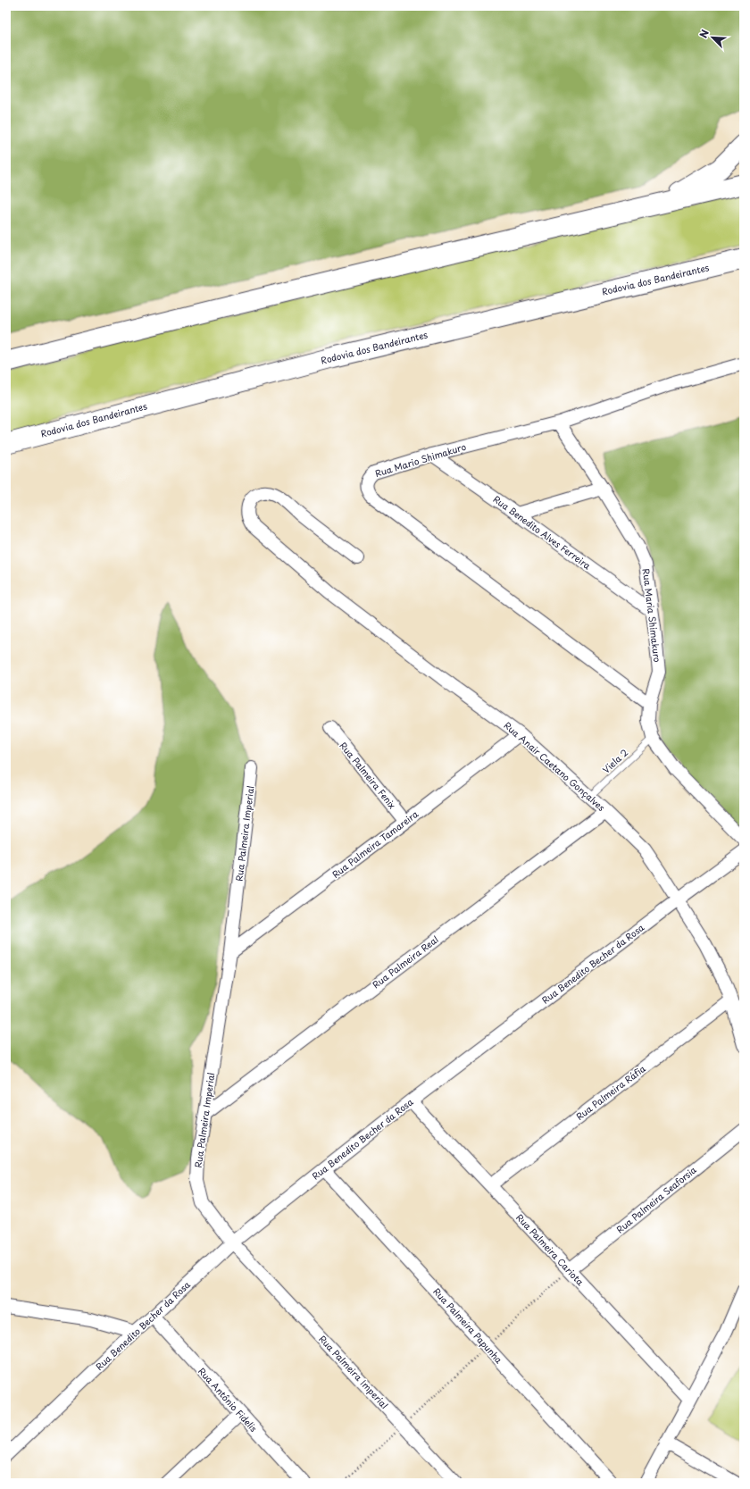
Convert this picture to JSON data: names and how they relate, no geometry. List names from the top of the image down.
{
  "streets": {
    "highway": ["Rodovia dos Bandeirantes"],
    "street": [
      "Rua Mario Shimakuro",
      "Rua Benedito Alves Ferreira",
      "Rua Maria Shimakuro",
      "Rua Anair Caetano Gonçalves",
      "Rua Palmeira Fenix",
      "Rua Palmeira Imperial",
      "Rua Palmeira Tamareira",
      "Rua Palmeira Real",
      "Rua Benedito Becher da Rosa",
      "Rua Palmeira Ráfia",
      "Rua Palmeira Seaforsia",
      "Rua Palmeira Cariota",
      "Rua Palmeira Papunha",
      "Rua Antônio Fidelis"
    ],
    "lane": ["Viela 2"]
  },
  "crossings": [
    ["Rua Mario Shimakuro", "Rua Benedito Alves Ferreira"],
    ["Rua Mario Shimakuro", "Rua Maria Shimakuro"],
    ["Rua Benedito Alves Ferreira", "Rua Maria Shimakuro"],
    ["Rua Maria Shimakuro", "Viela 2"],
    ["Viela 2", "Rua Anair Caetano Gonçalves"],
    ["Rua Anair Caetano Gonçalves", "Rua Palmeira Tamareira"],
    ["Rua Anair Caetano Gonçalves", "Rua Palmeira Real"],
    ["Rua Anair Caetano Gonçalves", "Rua Benedito Becher da Rosa"],
    ["Rua Anair Caetano Gonçalves", "Rua Palmeira Ráfia"],
    ["Rua Palmeira Fenix", "Rua Palmeira Tamareira"],
    ["Rua Palmeira Imperial", "Rua Palmeira Tamareira"],
    ["Rua Palmeira Imperial", "Rua Palmeira Real"],
    ["Rua Palmeira Imperial", "Rua Benedito Becher da Rosa"],
    ["Rua Benedito Becher da Rosa", "Rua Palmeira Cariota"],
    ["Rua Benedito Becher da Rosa", "Rua Palmeira Papunha"],
    ["Rua Benedito Becher da Rosa", "Rua Antônio Fidelis"],
    ["Rua Palmeira Ráfia", "Rua Palmeira Cariota"],
    ["Rua Palmeira Seaforsia", "Rua Palmeira Cariota"]
  ],
  "north": "top left"
}
